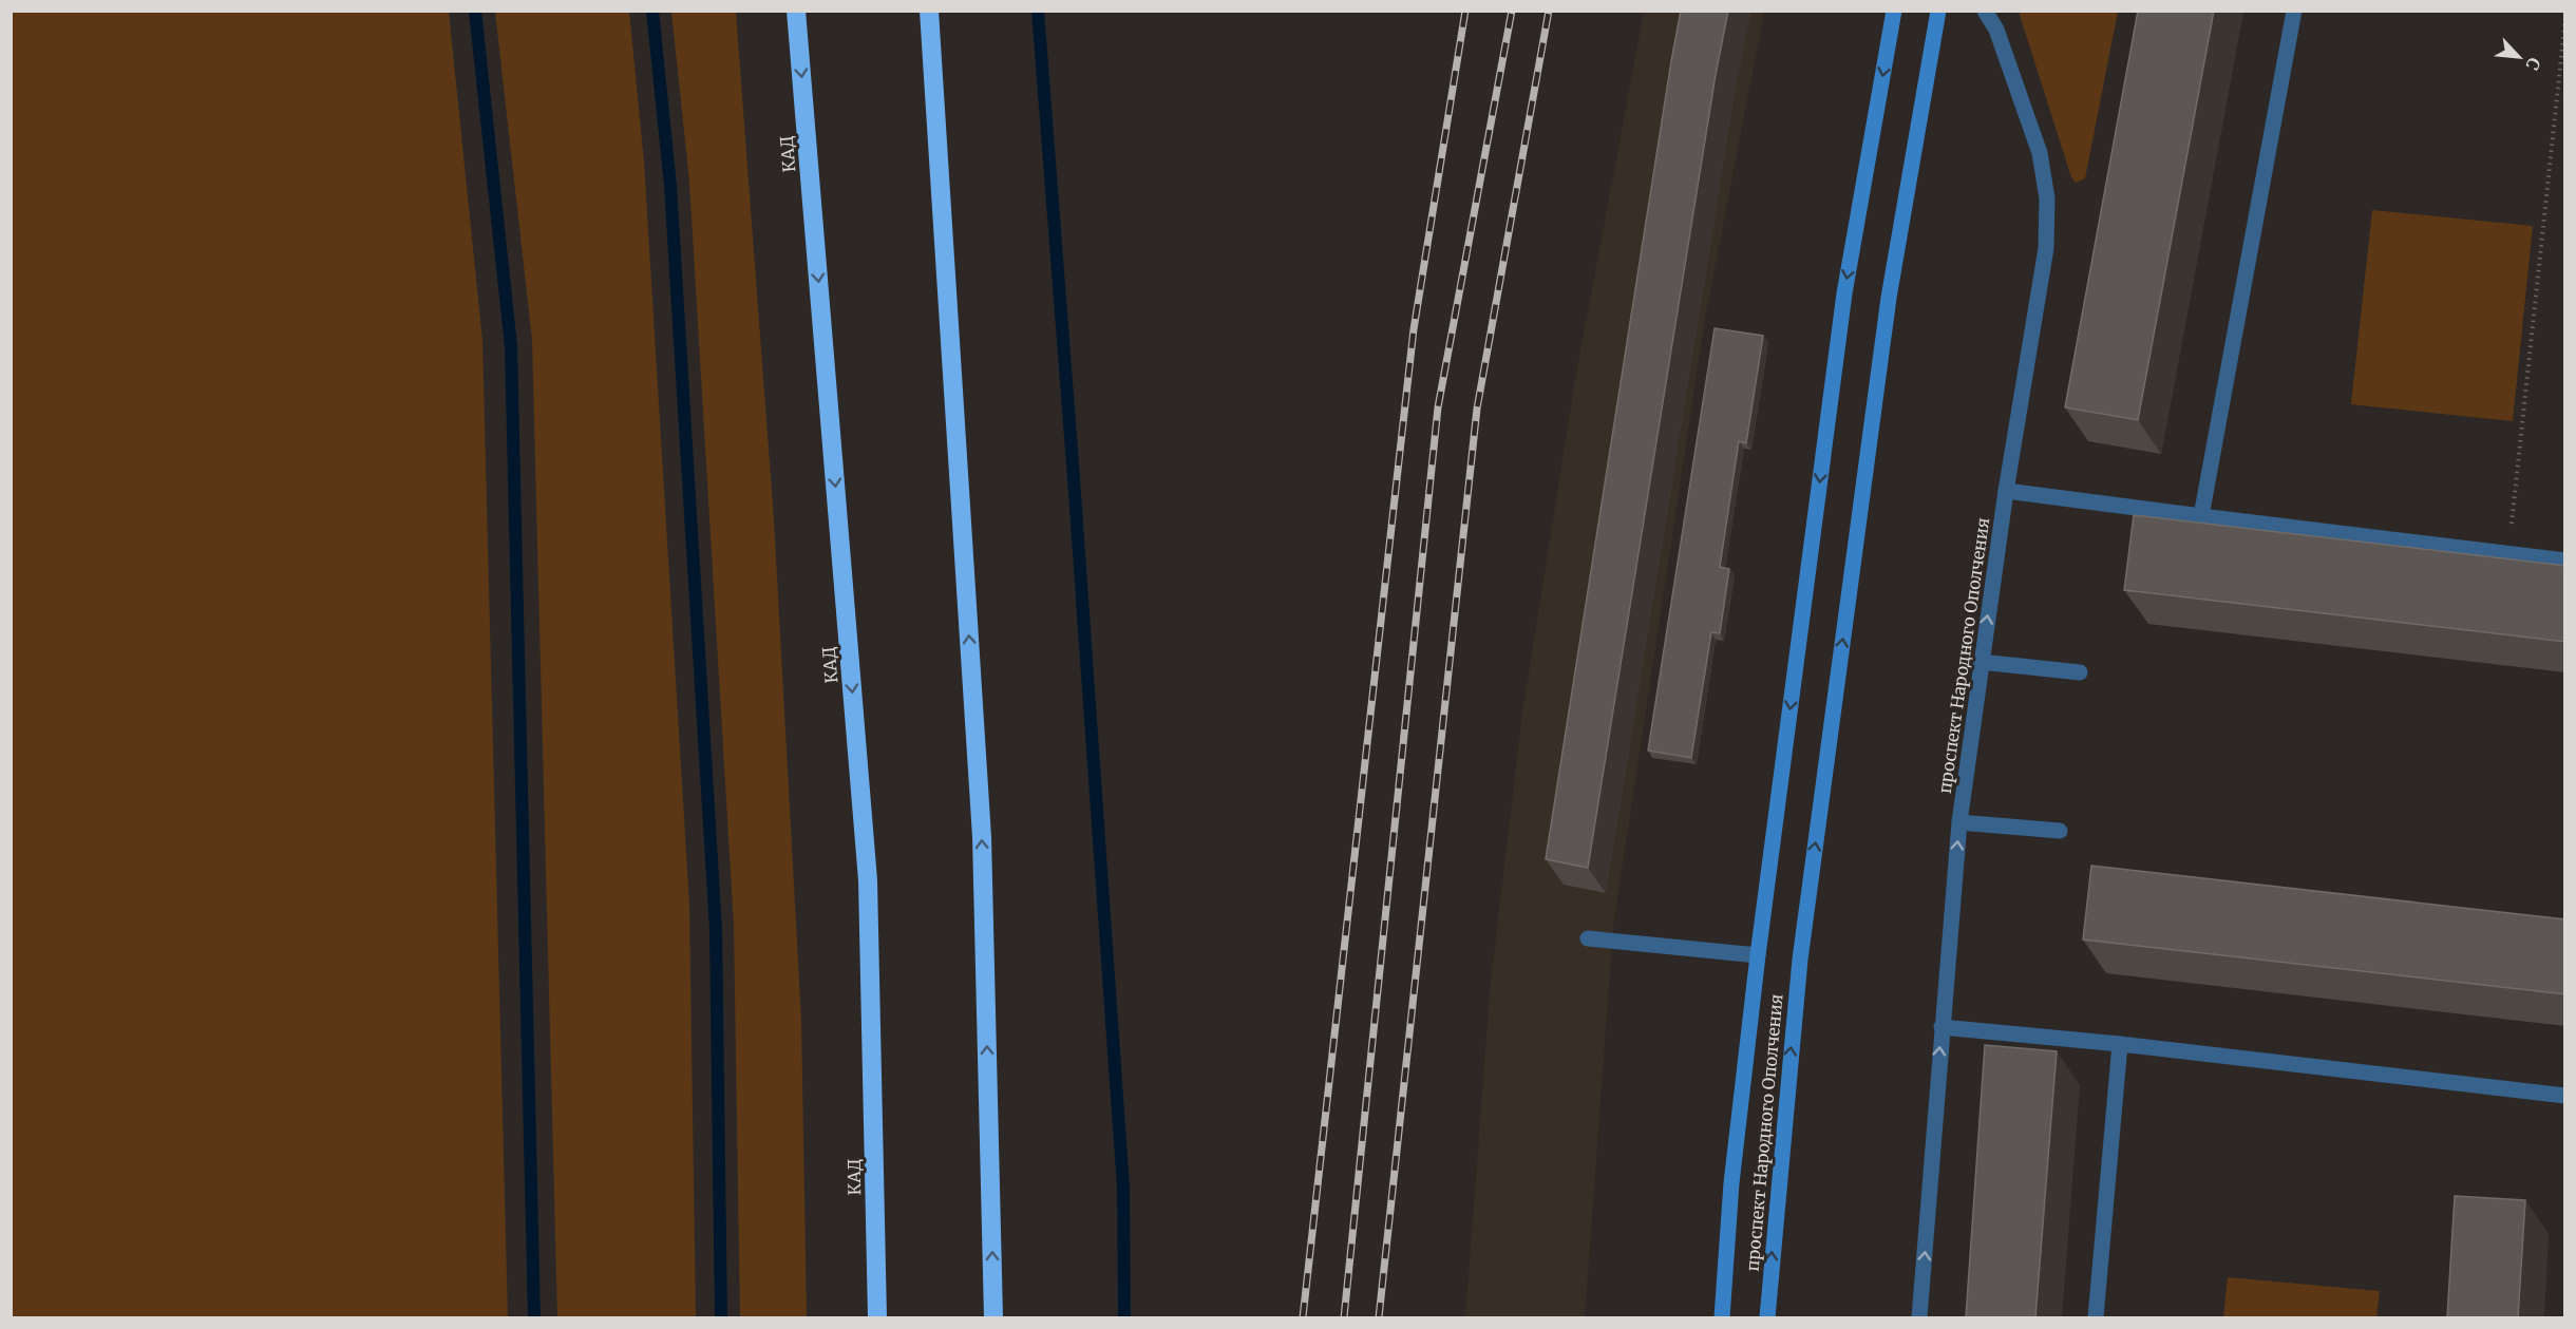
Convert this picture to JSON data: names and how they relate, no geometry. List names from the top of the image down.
{
  "streets": {
    "highway": ["КАД"],
    "main road": ["проспект Народного Ополчения"]
  },
  "north": "bottom right"
}
